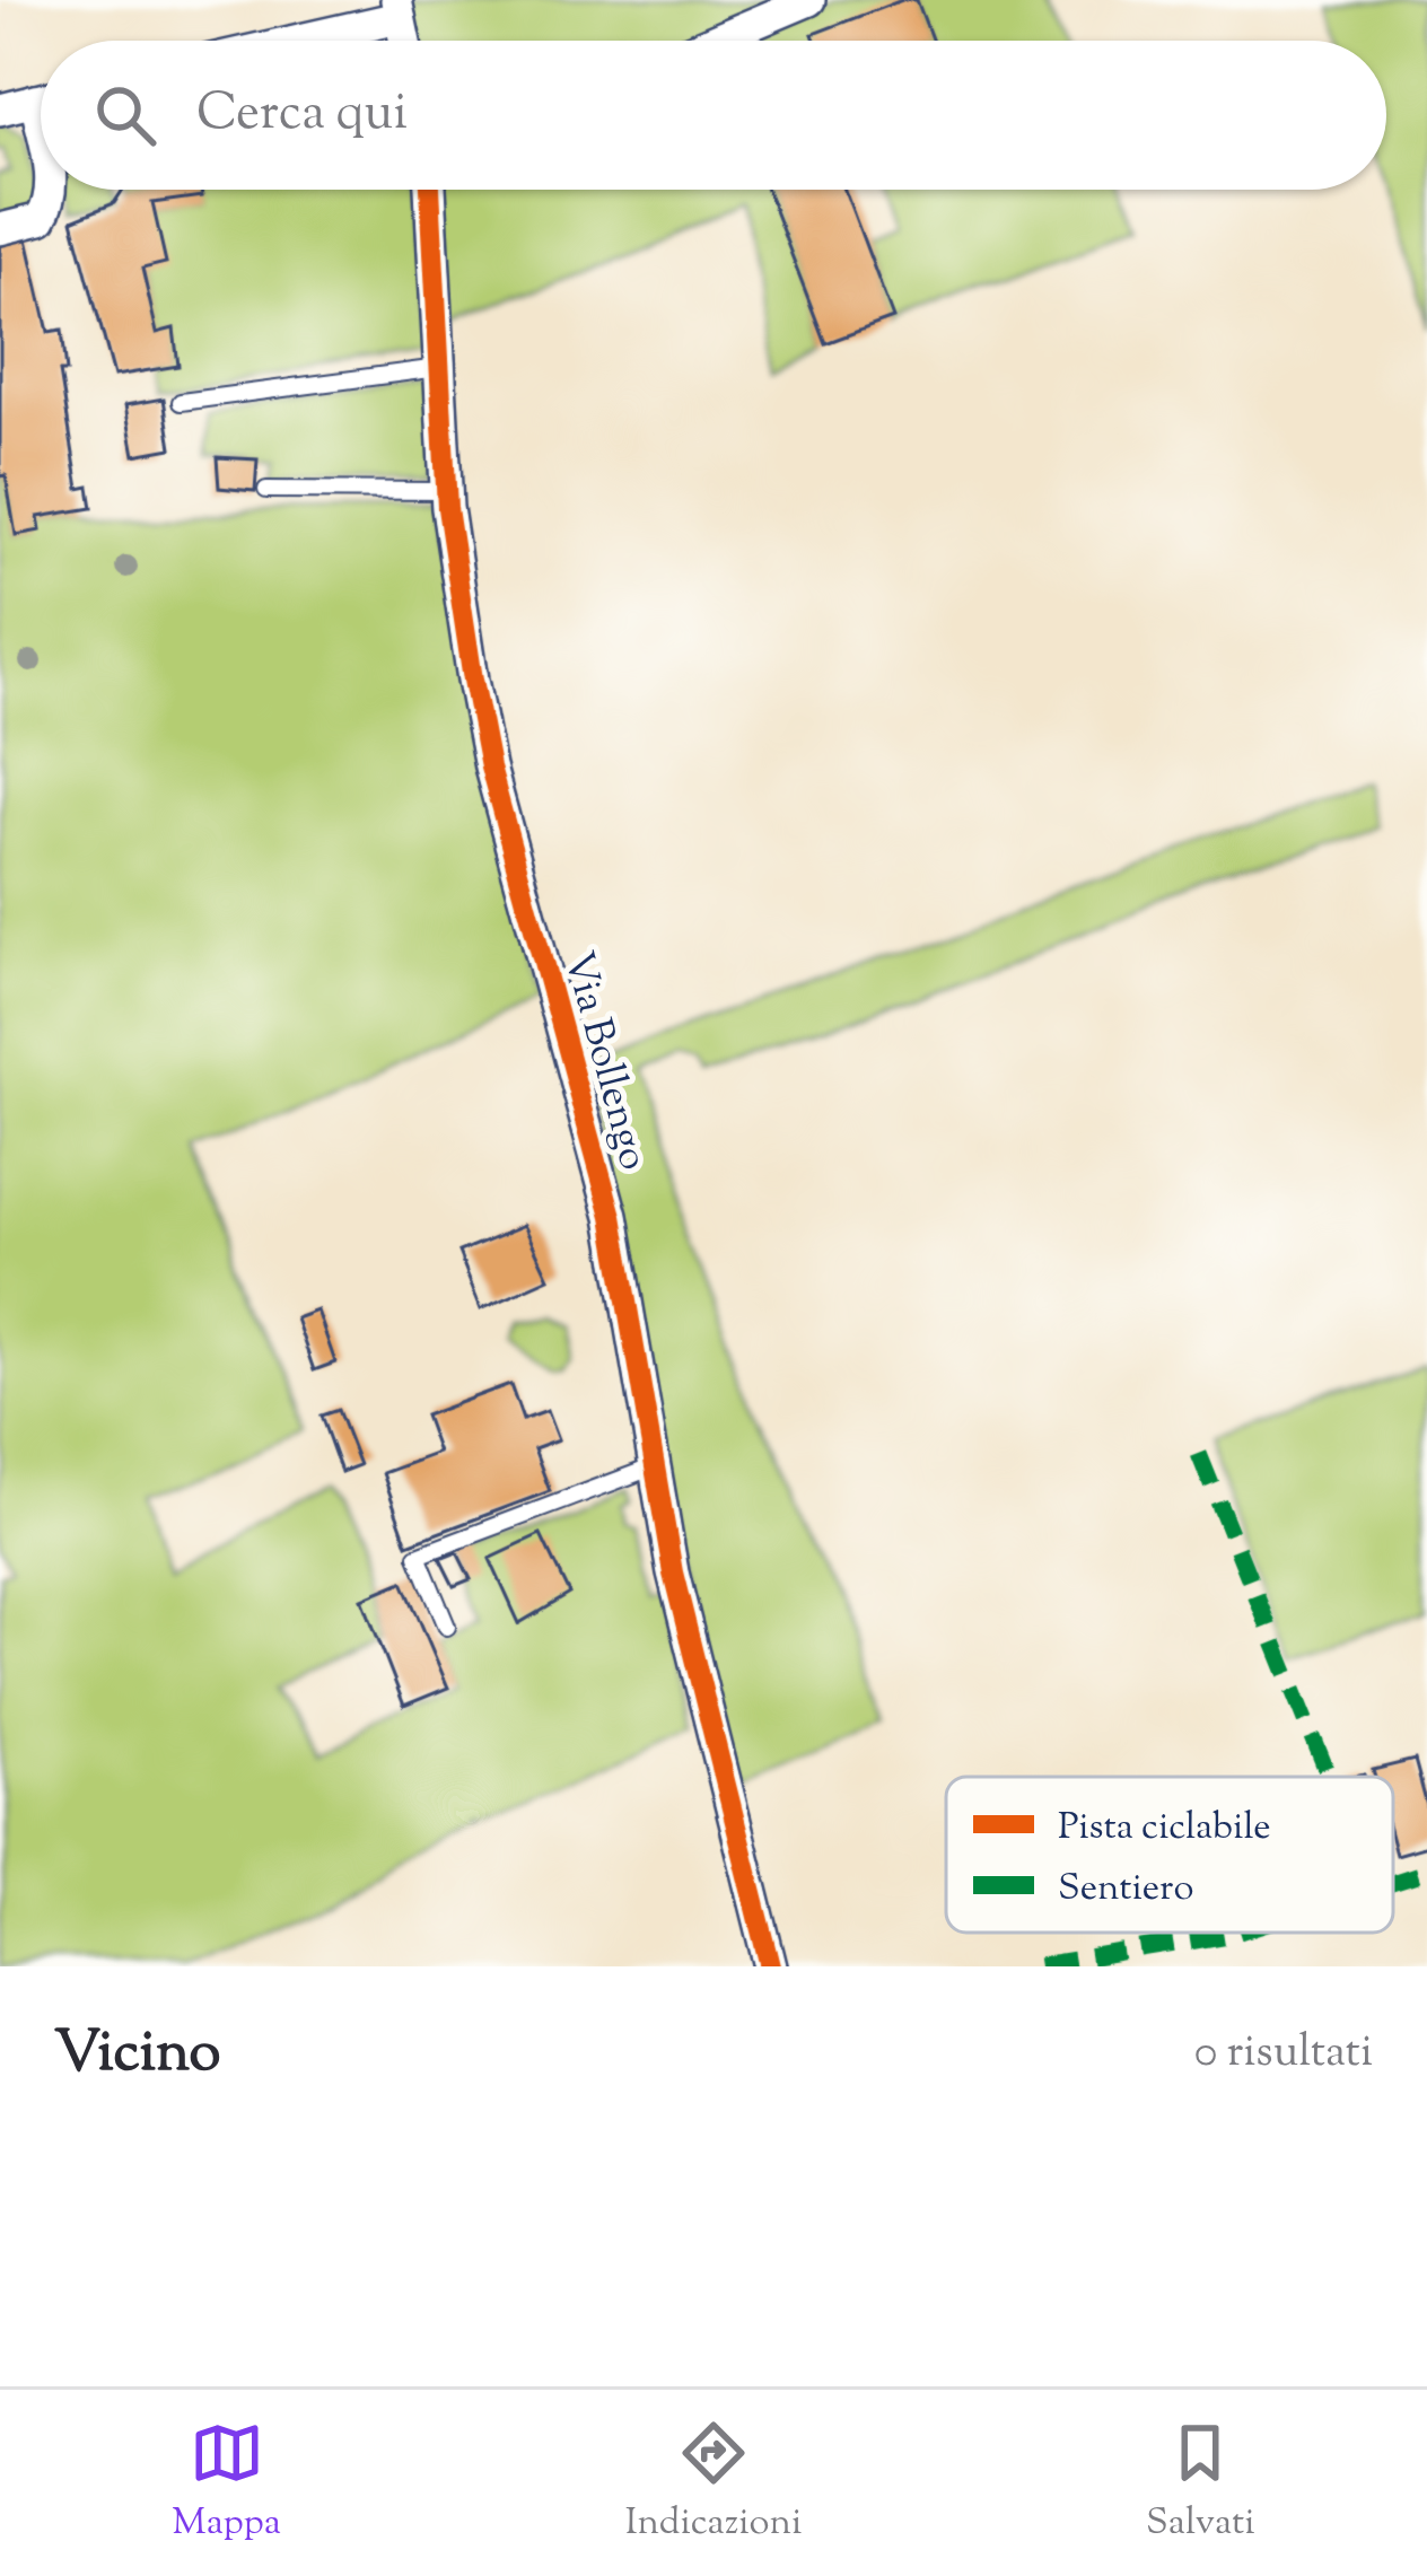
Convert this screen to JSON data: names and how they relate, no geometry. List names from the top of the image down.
{
  "streets": {
    "street": ["Via Bollengo"]
  },
  "legend": ["Pista ciclabile", "Sentiero"],
  "page": {
    "search": "Cerca qui",
    "heading": ["Vicino", "0 risultati"],
    "nav": ["Mappa", "Indicazioni", "Salvati"]
  }
}
